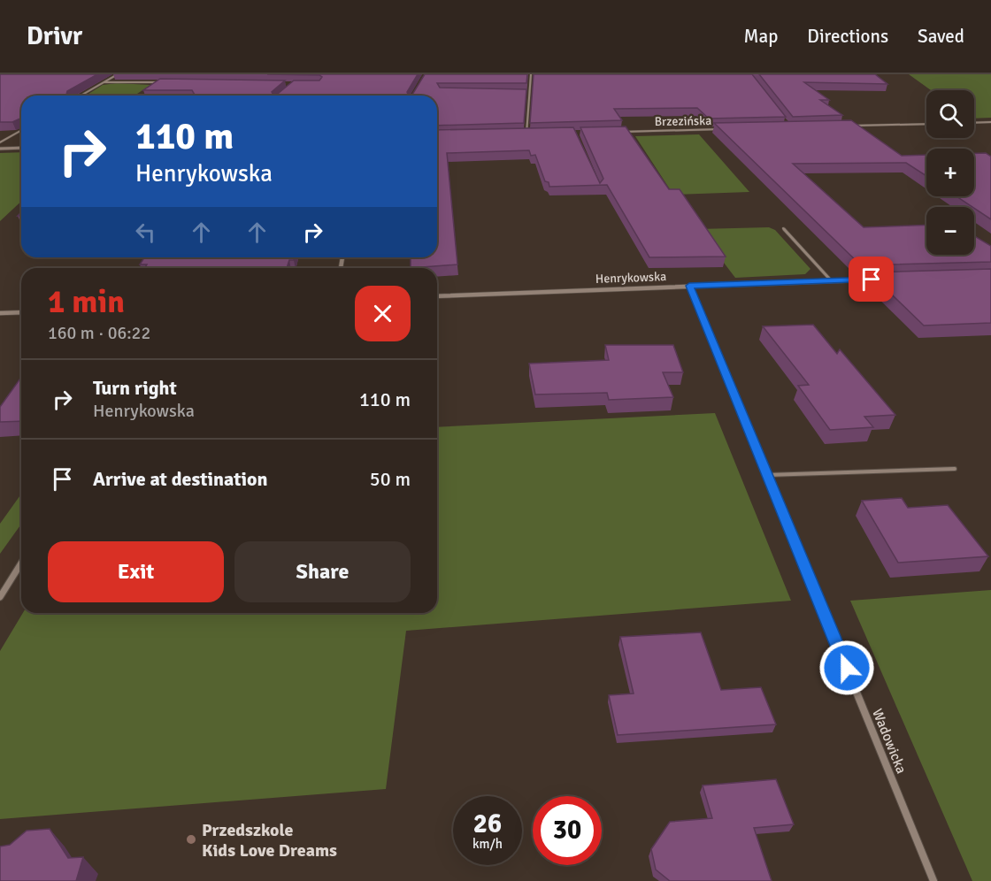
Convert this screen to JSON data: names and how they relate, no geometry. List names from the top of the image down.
{
  "streets": {
    "street": ["Brzezińska", "Henrykowska", "Wadowicka"]
  },
  "crossings": [
    ["Henrykowska", "Wadowicka"]
  ],
  "places": ["Przedszkole Kids Love Dreams"],
  "page": {
    "header": "Drivr",
    "nav": ["Map", "Directions", "Saved"],
    "map_buttons": ["+", "−"],
    "turn": ["110 m", "Henrykowska"],
    "heading": ["1 min", "160 m · 06:22"],
    "list": [
      {
        "name": "Turn right",
        "note": "Henrykowska",
        "value": "110 m"
      },
      {
        "name": "Arrive at destination",
        "value": "50 m"
      }
    ],
    "buttons": ["Exit", "Share"],
    "speed": "26 km/h",
    "limit": "30"
  }
}
